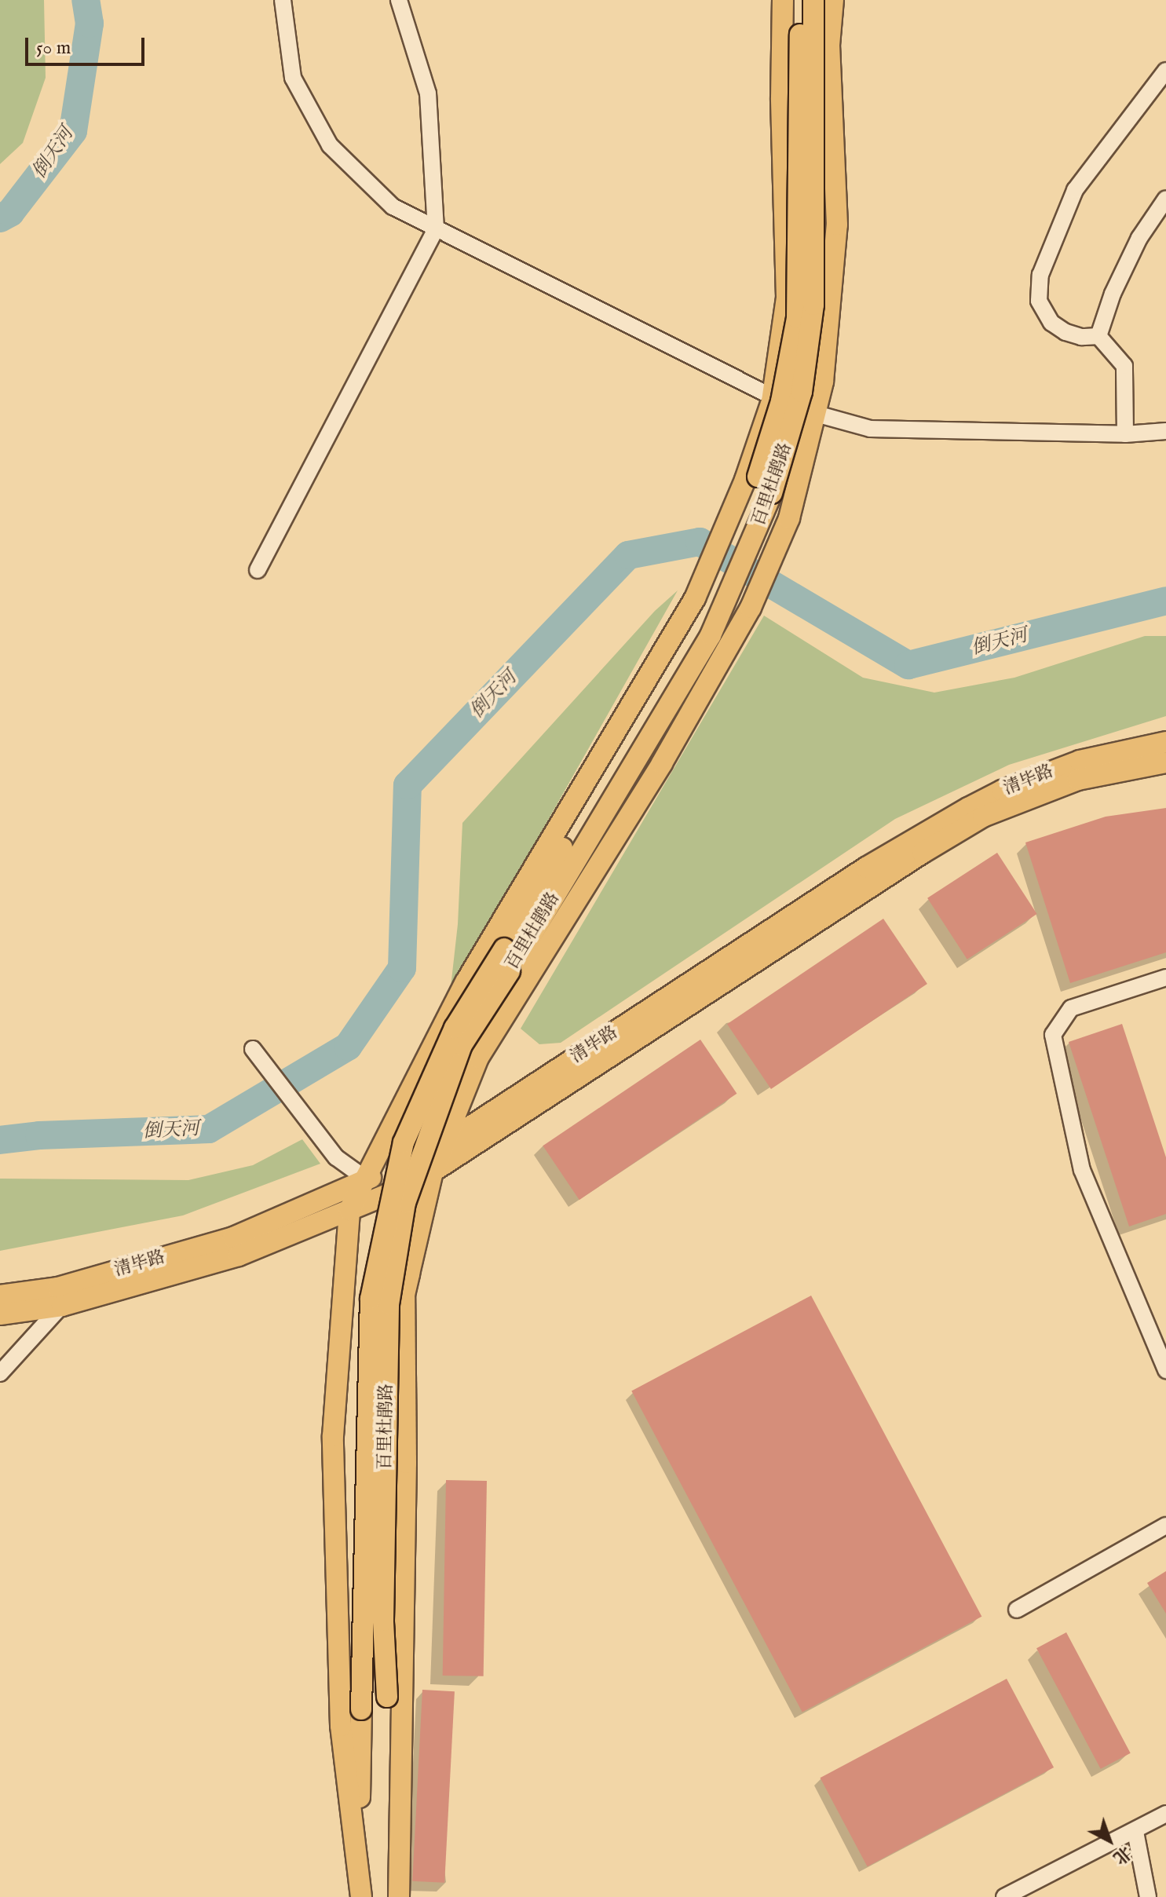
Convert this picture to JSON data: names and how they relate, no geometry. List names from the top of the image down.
{
  "streets": {
    "main road": ["百里杜鹃路", "清毕路"]
  },
  "water": ["倒天河"],
  "scale_bar": "50 m",
  "north": "bottom right"
}
